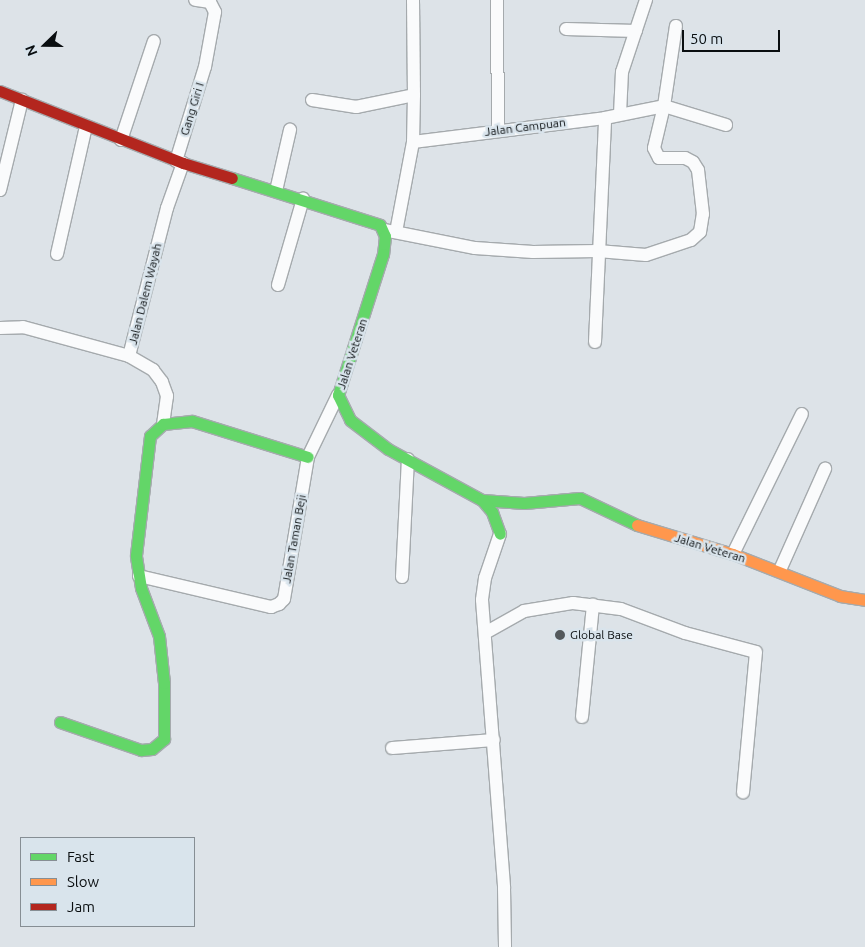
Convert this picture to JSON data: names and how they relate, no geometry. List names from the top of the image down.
{
  "streets": {
    "street": [
      "Gang Giri I",
      "Jalan Campuan",
      "Jalan Dalem Wayah",
      "Jalan Veteran",
      "Jalan Taman Beji"
    ]
  },
  "crossings": [
    ["Gang Giri I", "Jalan Dalem Wayah"],
    ["Jalan Veteran", "Jalan Taman Beji"]
  ],
  "places": ["Global Base"],
  "legend": ["Fast", "Slow", "Jam"],
  "scale_bar": "50 m",
  "north": "left"
}
